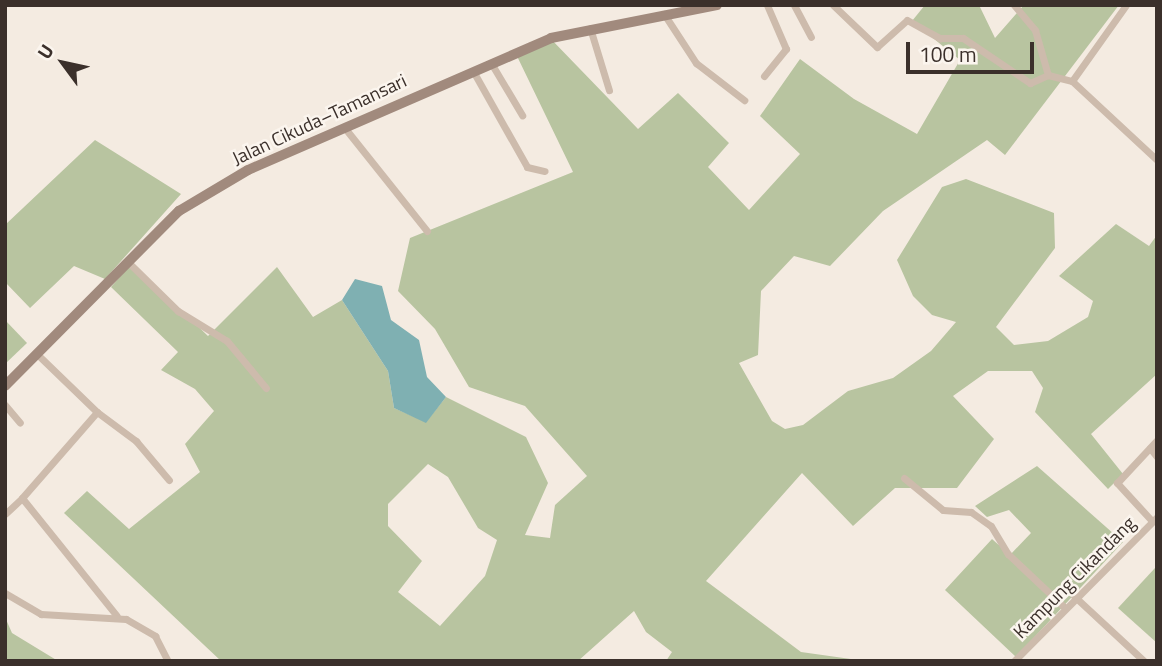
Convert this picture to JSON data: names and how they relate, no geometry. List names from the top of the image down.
{
  "streets": {
    "street": ["Jalan Cikuda–Tamansari", "Kampung Cikandang"]
  },
  "scale_bar": "100 m",
  "north": "top left"
}
